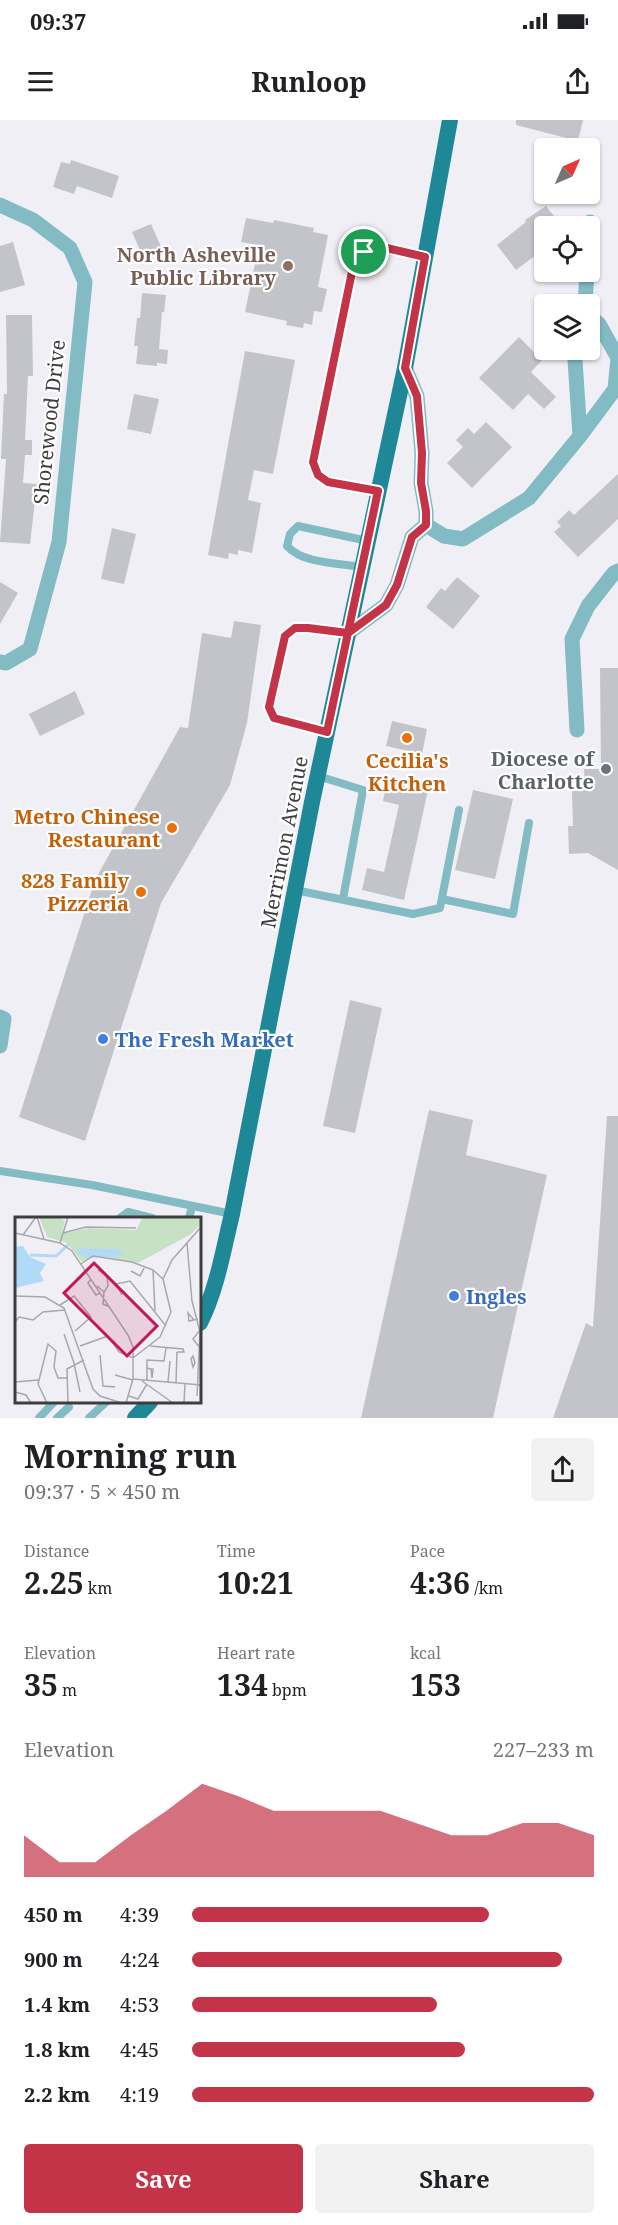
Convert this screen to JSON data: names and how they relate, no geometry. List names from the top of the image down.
{
  "streets": {
    "main road": ["Merrimon Avenue"],
    "street": ["Shorewood Drive"]
  },
  "places": [
    "North Asheville Public Library",
    "Cecilia's Kitchen",
    "Diocese of Charlotte",
    "Metro Chinese Restaurant",
    "828 Family Pizzeria",
    "The Fresh Market",
    "Ingles"
  ],
  "north": "top right",
  "page": {
    "status": "09:37",
    "header": "Runloop",
    "heading": ["Morning run", "09:37 · 5 × 450 m"],
    "stats": [
      ["Distance", "2.25 km"],
      ["Time", "10:21"],
      ["Pace", "4:36 /km"],
      ["Elevation", "35 m"],
      ["Heart rate", "134 bpm"],
      ["kcal", "153"]
    ],
    "chart": ["Elevation", "227–233 m"],
    "list": [
      {
        "name": "450 m",
        "note": "4:39"
      },
      {
        "name": "900 m",
        "note": "4:24"
      },
      {
        "name": "1.4 km",
        "note": "4:53"
      },
      {
        "name": "1.8 km",
        "note": "4:45"
      },
      {
        "name": "2.2 km",
        "note": "4:19"
      }
    ],
    "buttons": ["Save", "Share"]
  }
}
